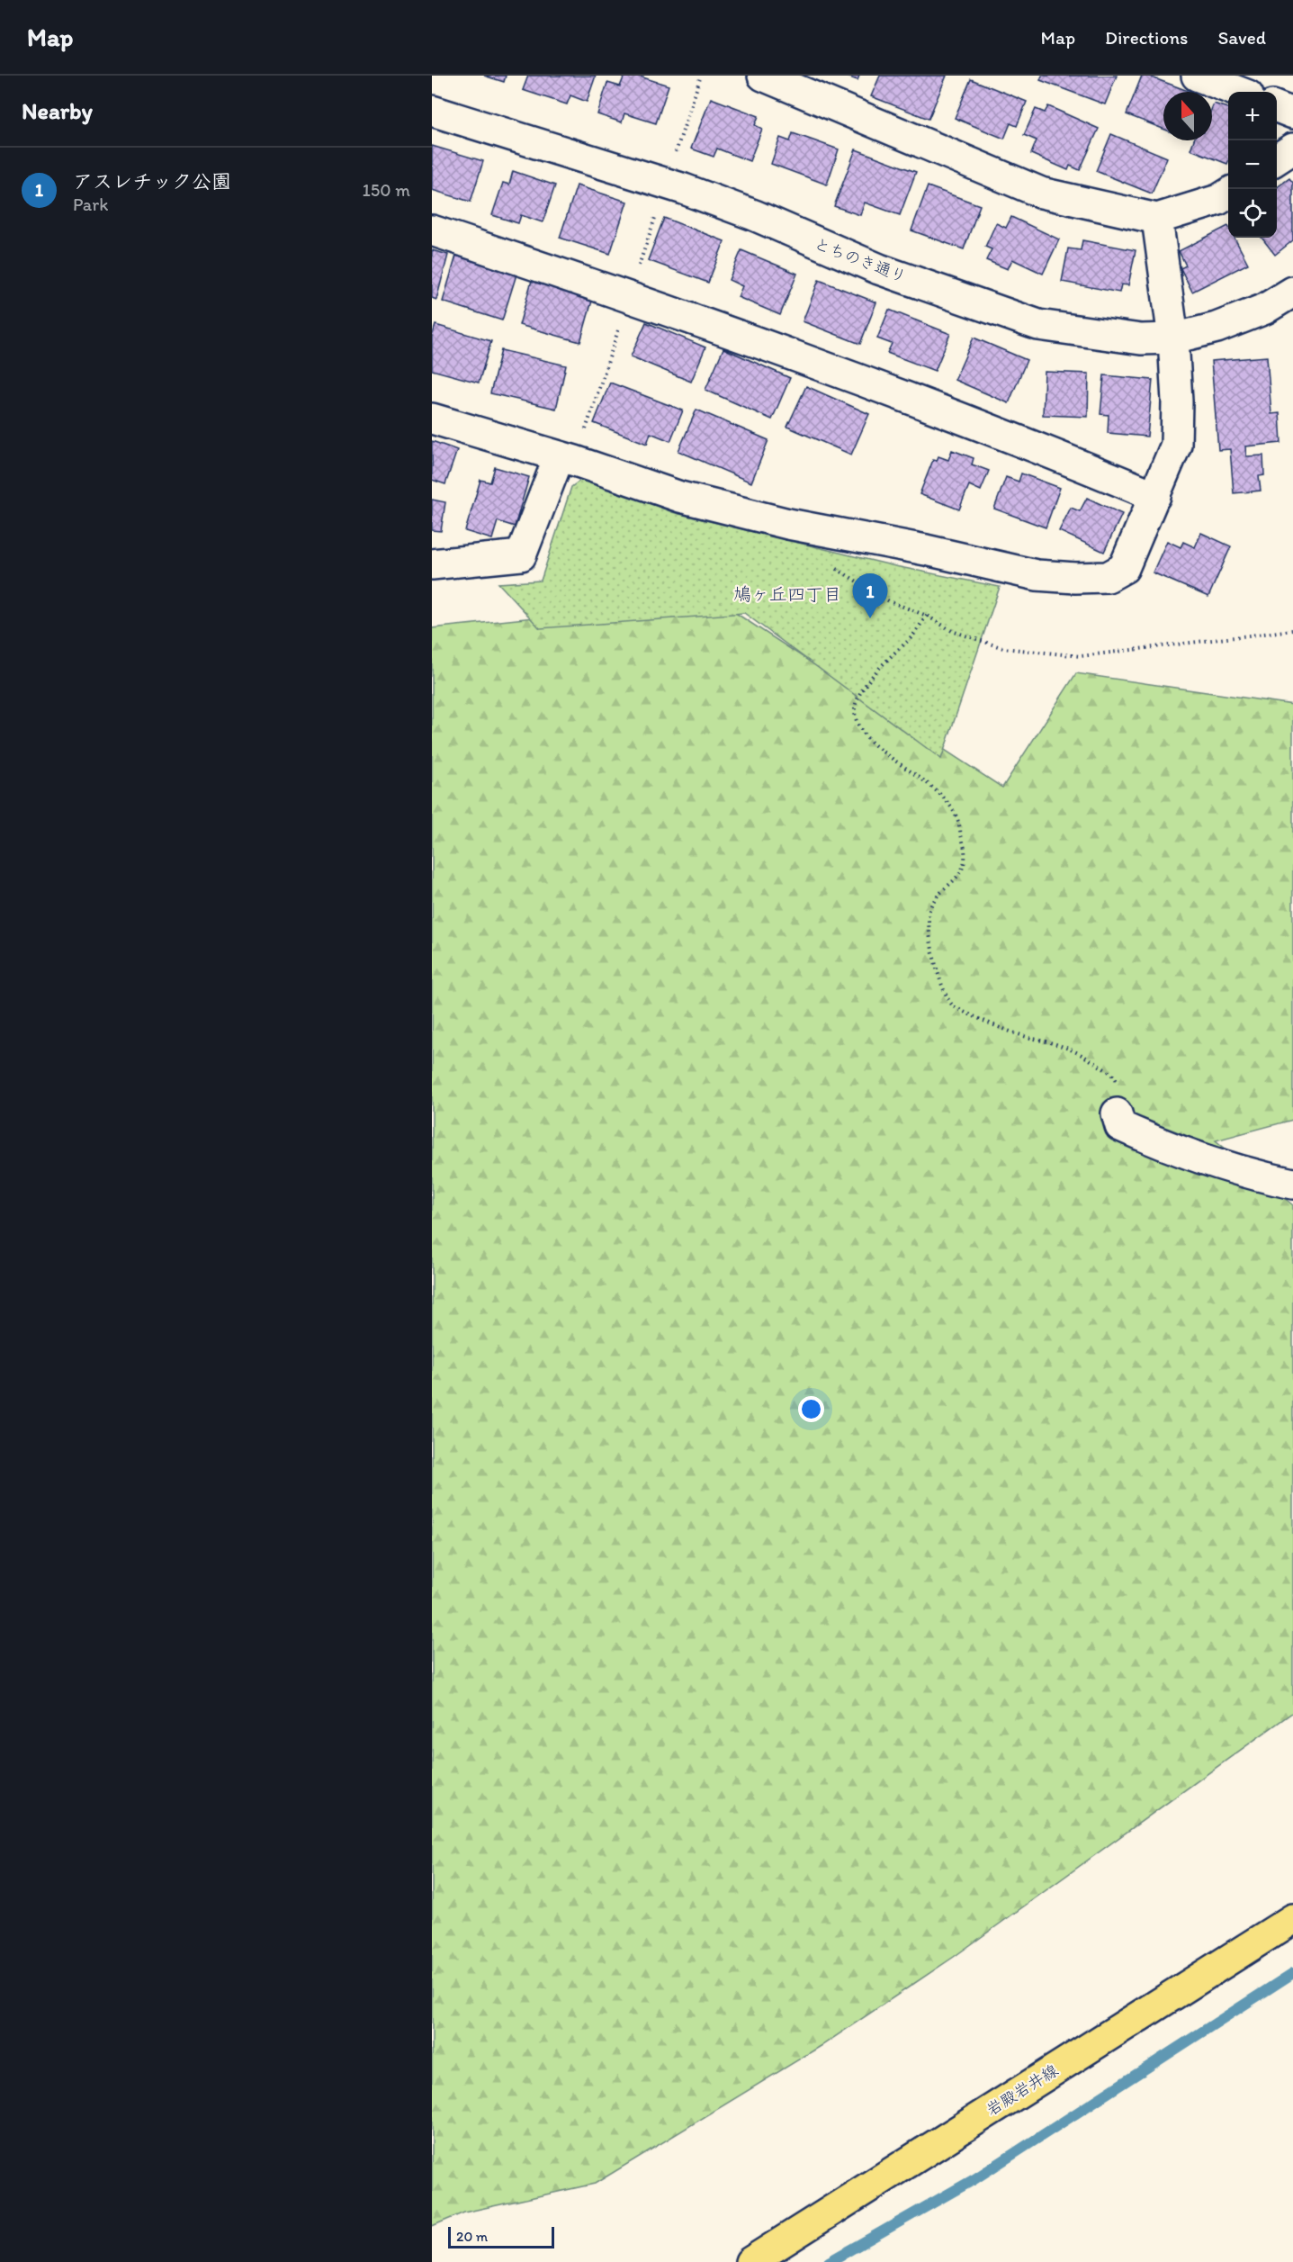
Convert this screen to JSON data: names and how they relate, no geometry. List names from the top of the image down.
{
  "streets": {
    "main road": ["岩殿岩井線"],
    "street": ["とちのき通り"]
  },
  "districts": ["鳩ヶ丘四丁目"],
  "scale_bar": "20 m",
  "north": "top",
  "page": {
    "header": "Map",
    "nav": ["Map", "Directions", "Saved"],
    "heading": "Nearby",
    "map_buttons": ["+", "−"],
    "list": [
      {
        "mark": "1",
        "name": "アスレチック公園",
        "note": "Park",
        "value": "150 m"
      }
    ],
    "pins": "1",
    "scale": "20 m"
  }
}
